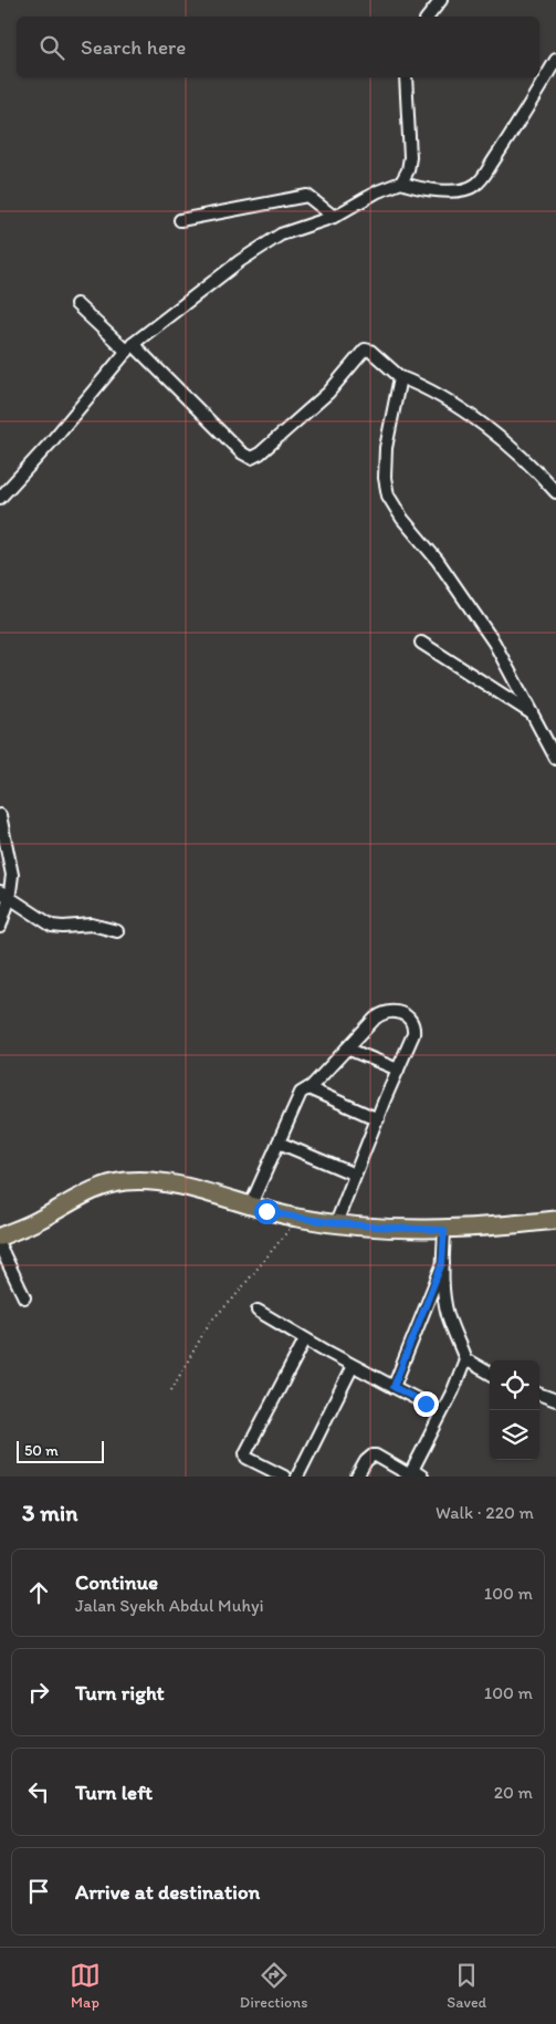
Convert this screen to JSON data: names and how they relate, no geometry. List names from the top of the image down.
{
  "scale_bar": "50 m",
  "page": {
    "search": "Search here",
    "scale": "50 m",
    "heading": ["3 min", "Walk · 220 m"],
    "list": [
      ["Continue", "Jalan Syekh Abdul Muhyi", "100 m"],
      ["Turn right", "100 m"],
      ["Turn left", "20 m"],
      "Arrive at destination"
    ],
    "nav": ["Map", "Directions", "Saved"]
  }
}
